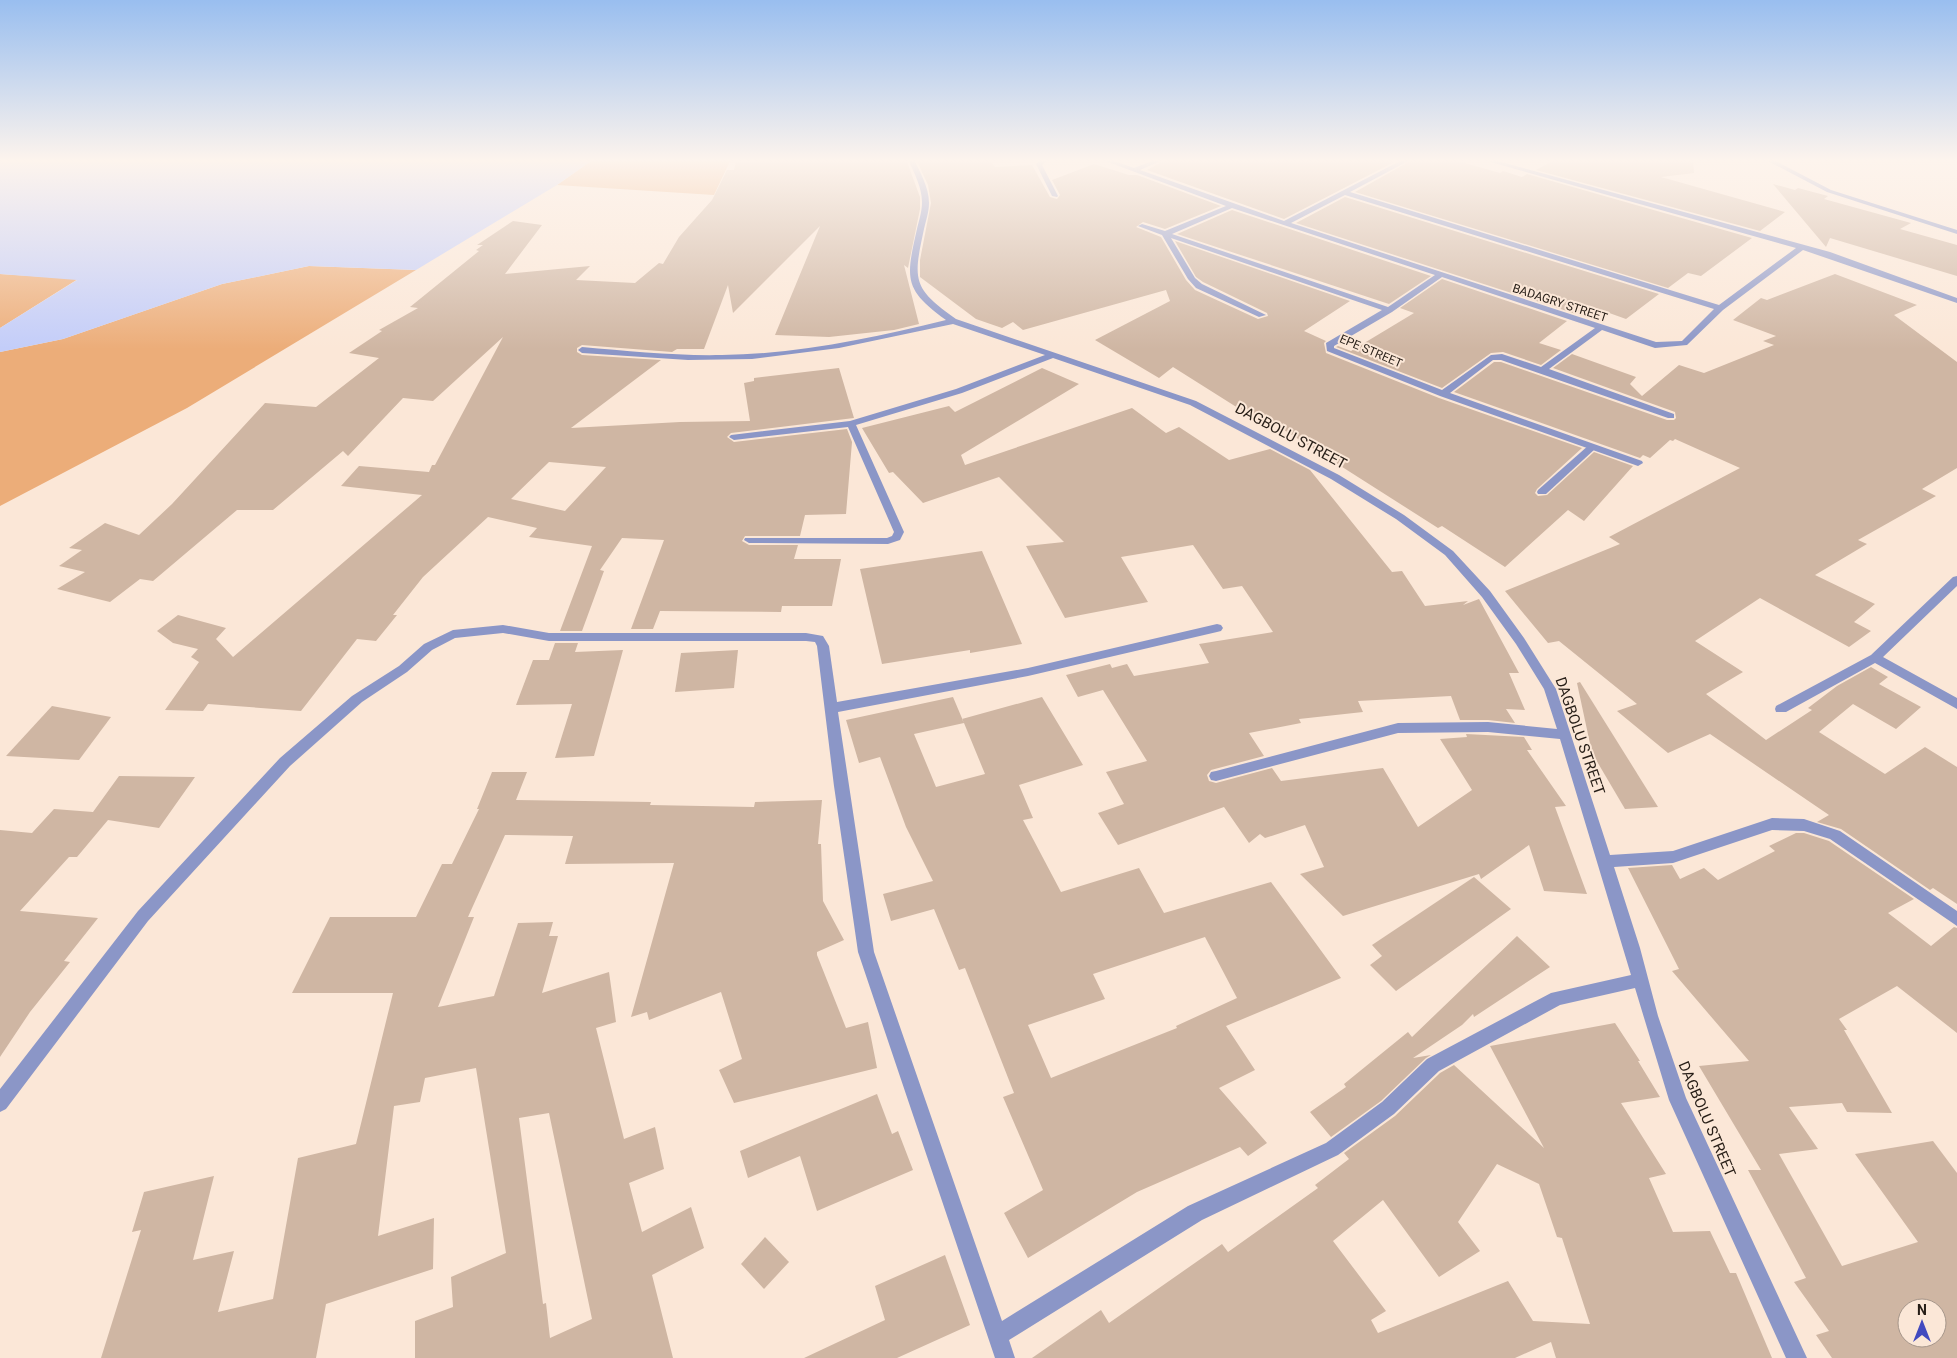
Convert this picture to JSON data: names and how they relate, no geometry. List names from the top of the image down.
{
  "streets": {
    "street": ["BADAGRY STREET", "EPE STREET", "DAGBOLU STREET"]
  },
  "crossings": [
    ["BADAGRY STREET", "EPE STREET"]
  ],
  "north": "top"
}
